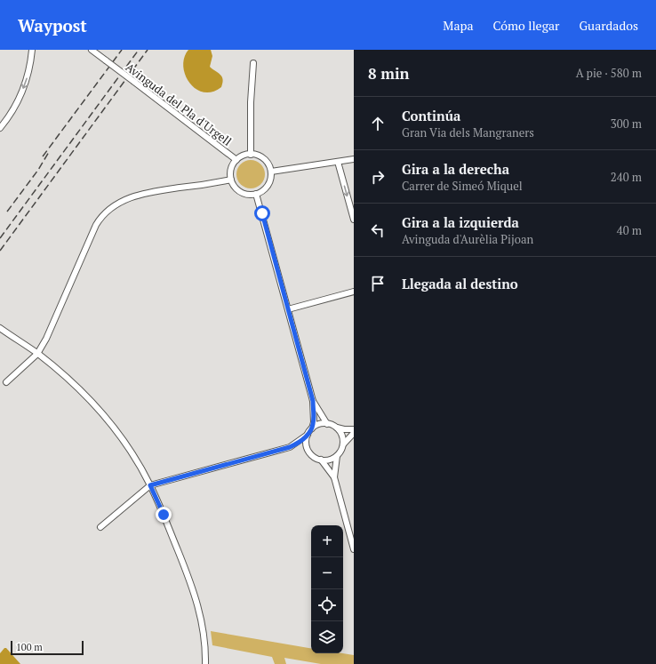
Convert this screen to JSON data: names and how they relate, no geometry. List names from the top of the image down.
{
  "streets": {
    "street": ["Avinguda del Pla d'Urgell"]
  },
  "scale_bar": "100 m",
  "page": {
    "header": "Waypost",
    "nav": ["Mapa", "Cómo llegar", "Guardados"],
    "heading": ["8 min", "A pie · 580 m"],
    "list": [
      ["Continúa", "Gran Via dels Mangraners", "300 m"],
      ["Gira a la derecha", "Carrer de Simeó Miquel", "240 m"],
      ["Gira a la izquierda", "Avinguda d'Aurèlia Pijoan", "40 m"],
      "Llegada al destino"
    ],
    "map_buttons": ["+", "−"],
    "scale": "100 m"
  }
}
